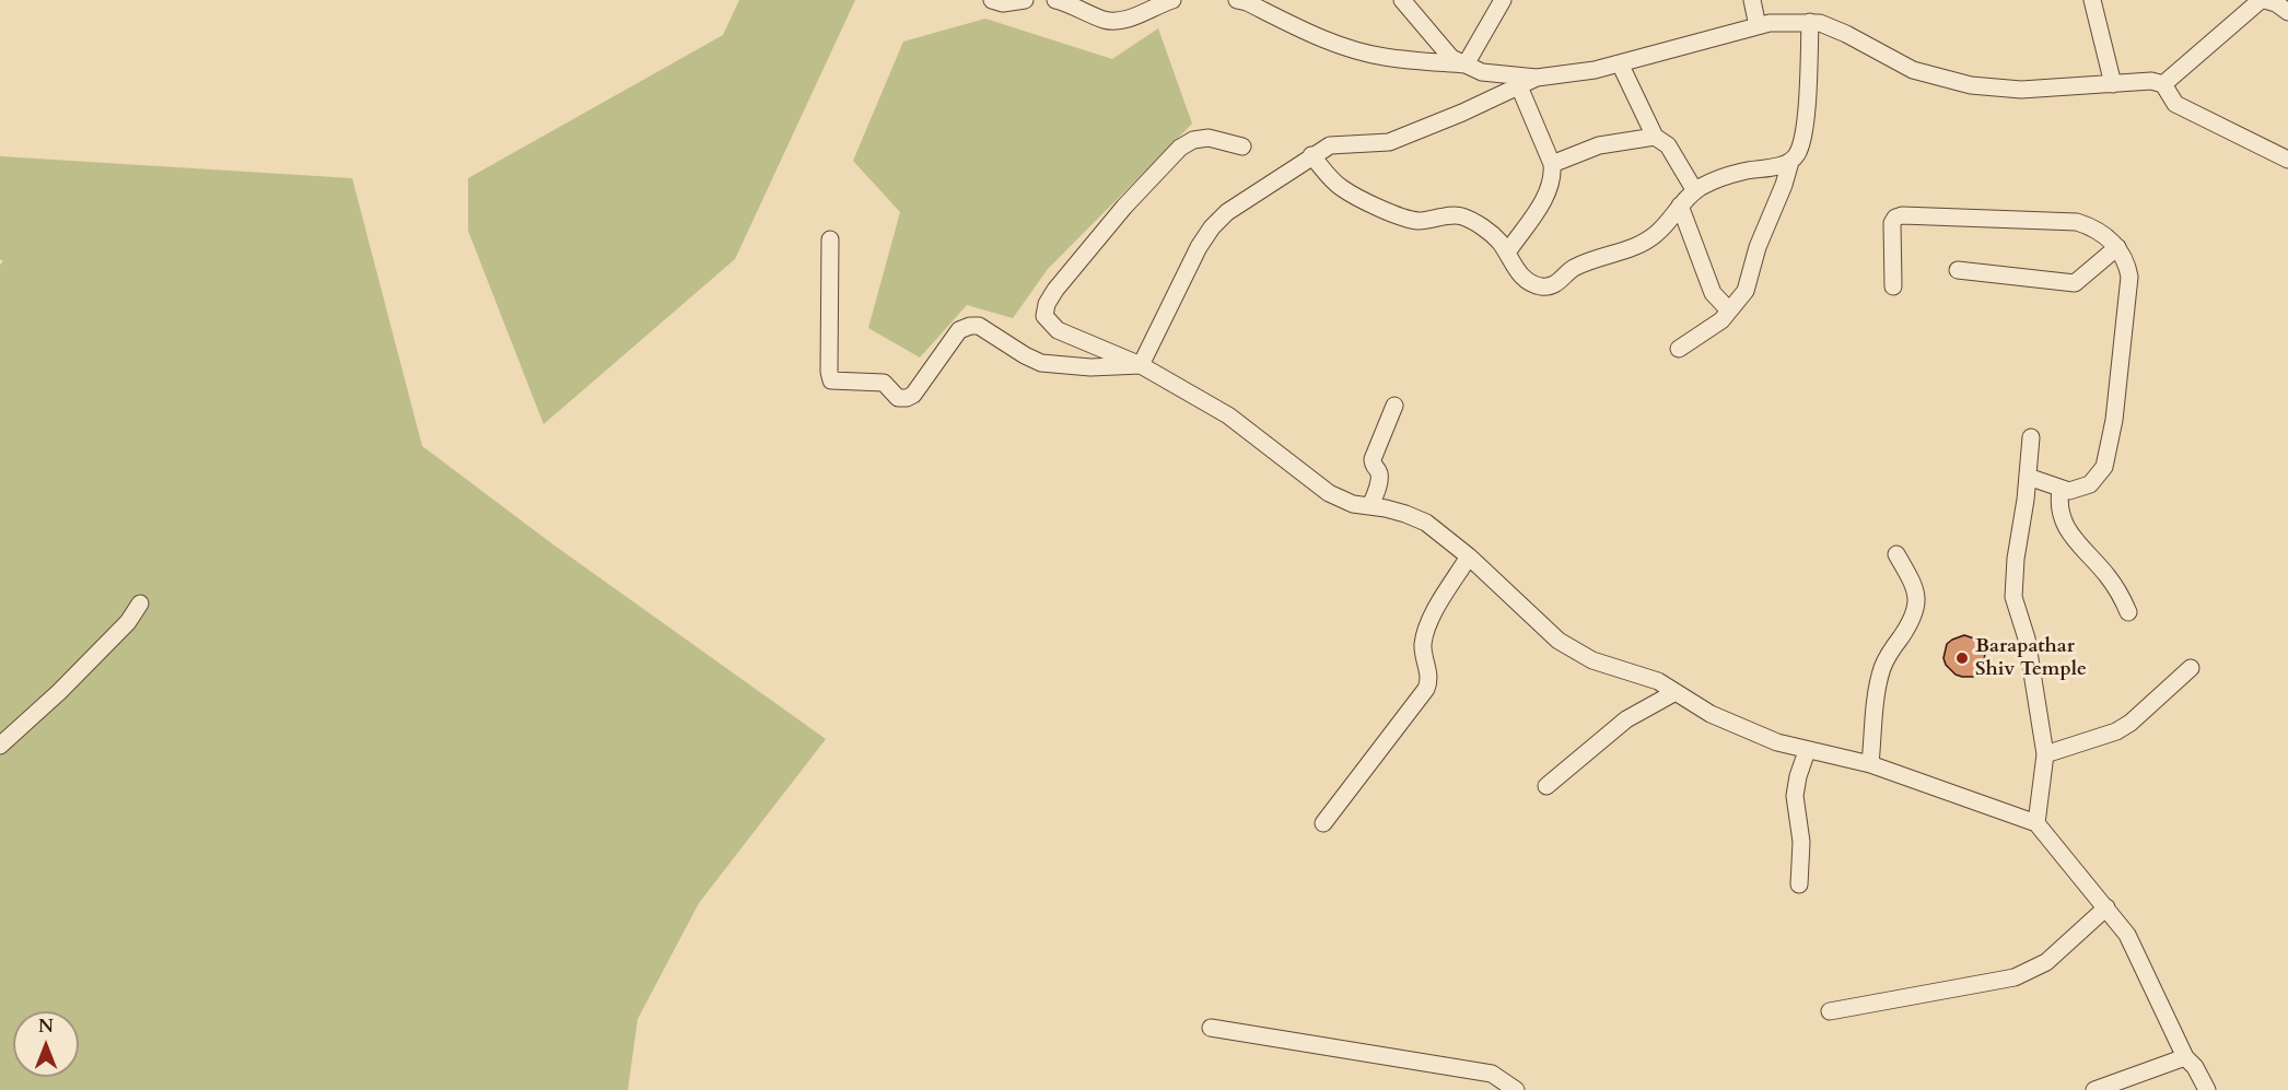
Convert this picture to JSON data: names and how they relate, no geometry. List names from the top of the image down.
{
  "places": ["Barapathar Shiv Temple"],
  "north": "top"
}
